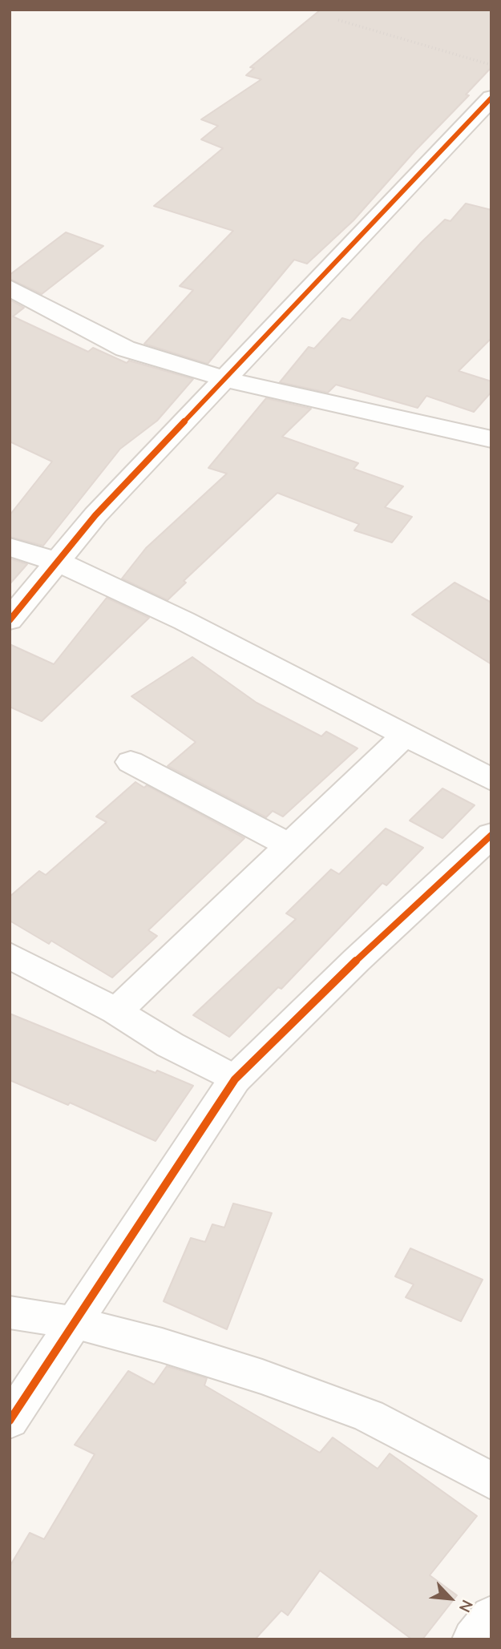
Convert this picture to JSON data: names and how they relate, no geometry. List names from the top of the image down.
{
  "north": "bottom right"
}
